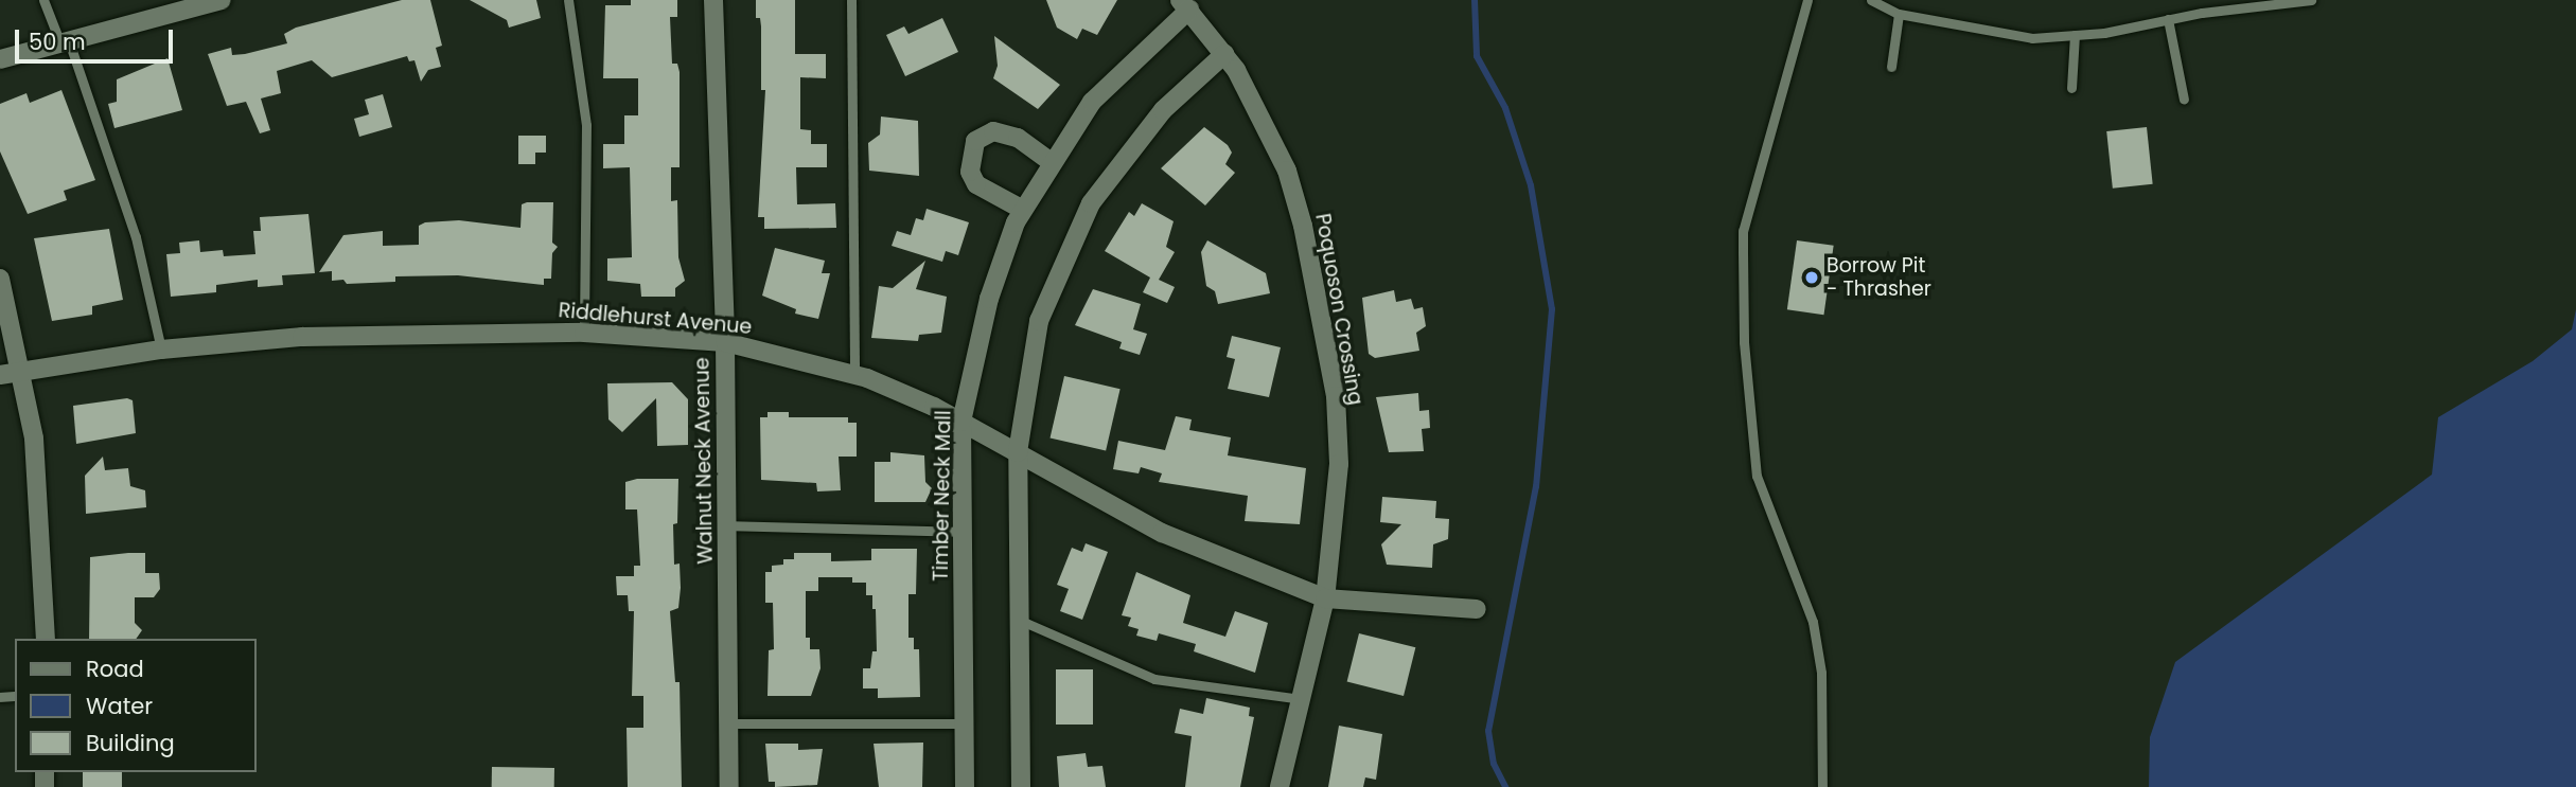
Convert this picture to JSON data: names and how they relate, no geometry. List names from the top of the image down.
{
  "streets": {
    "street": [
      "Poquoson Crossing",
      "Riddlehurst Avenue",
      "Walnut Neck Avenue",
      "Timber Neck Mall"
    ]
  },
  "crossings": [
    ["Poquoson Crossing", "Riddlehurst Avenue"],
    ["Poquoson Crossing", "Timber Neck Mall"],
    ["Riddlehurst Avenue", "Walnut Neck Avenue"],
    ["Riddlehurst Avenue", "Timber Neck Mall"]
  ],
  "places": ["Borrow Pit - Thrasher"],
  "legend": ["Road", "Water", "Building"],
  "scale_bar": "50 m"
}
